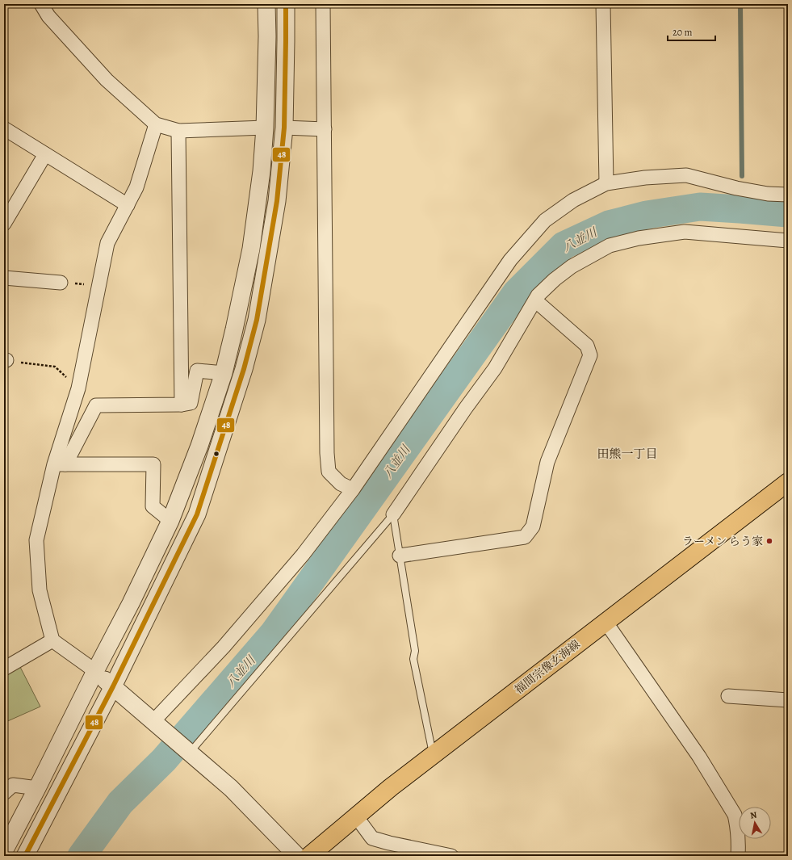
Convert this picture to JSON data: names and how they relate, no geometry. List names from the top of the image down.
{
  "streets": {
    "main road": ["福間宗像玄海線"]
  },
  "districts": ["田熊一丁目"],
  "water": ["八並川"],
  "places": ["ラーメン らう家"],
  "lines": ["transit line 48"],
  "scale_bar": "20 m",
  "north": "top"
}
